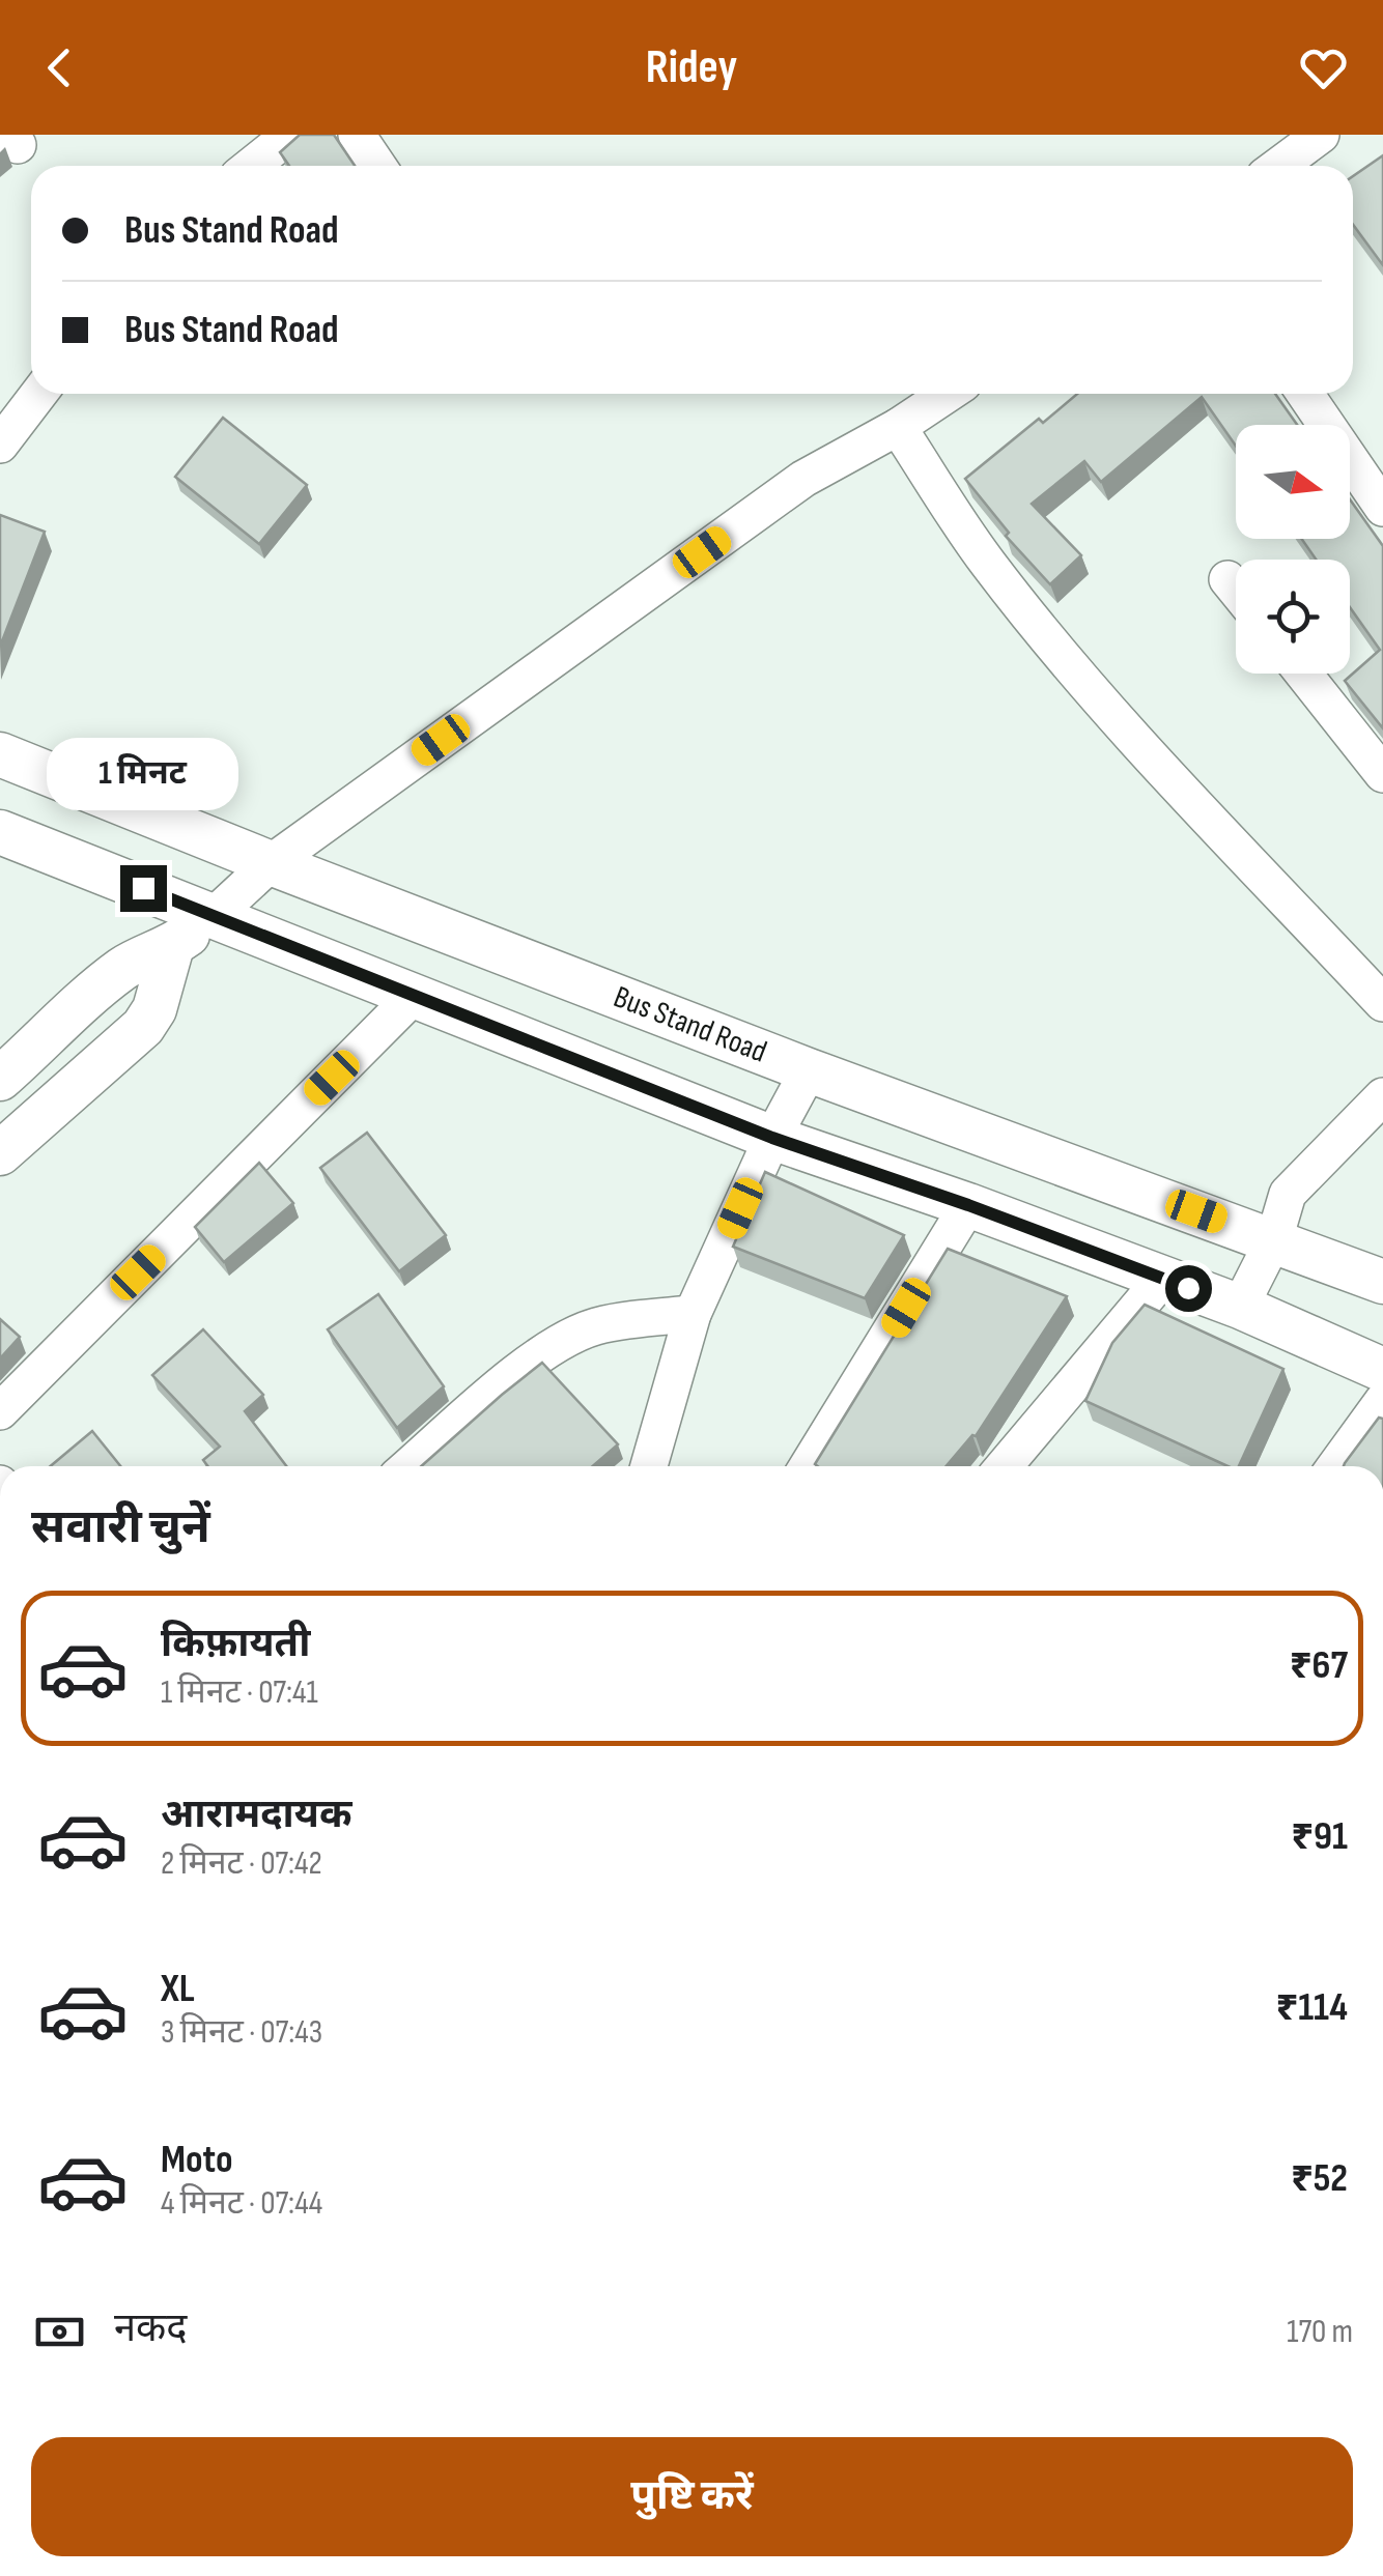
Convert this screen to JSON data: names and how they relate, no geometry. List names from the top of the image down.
{
  "streets": {
    "street": ["Bus Stand Road"]
  },
  "north": "right",
  "page": {
    "header": "Ridey",
    "banner": ["Bus Stand Road", "Bus Stand Road"],
    "bubble": "1 मिनट",
    "heading": "सवारी चुनें",
    "list": [
      {
        "name": "किफ़ायती",
        "note": "1 मिनट · 07:41",
        "value": "₹67"
      },
      {
        "name": "आरामदायक",
        "note": "2 मिनट · 07:42",
        "value": "₹91"
      },
      {
        "name": "XL",
        "note": "3 मिनट · 07:43",
        "value": "₹114"
      },
      {
        "name": "Moto",
        "note": "4 मिनट · 07:44",
        "value": "₹52"
      }
    ],
    "pay": ["नकद", "170 m"],
    "buttons": "पुष्टि करें"
  }
}
